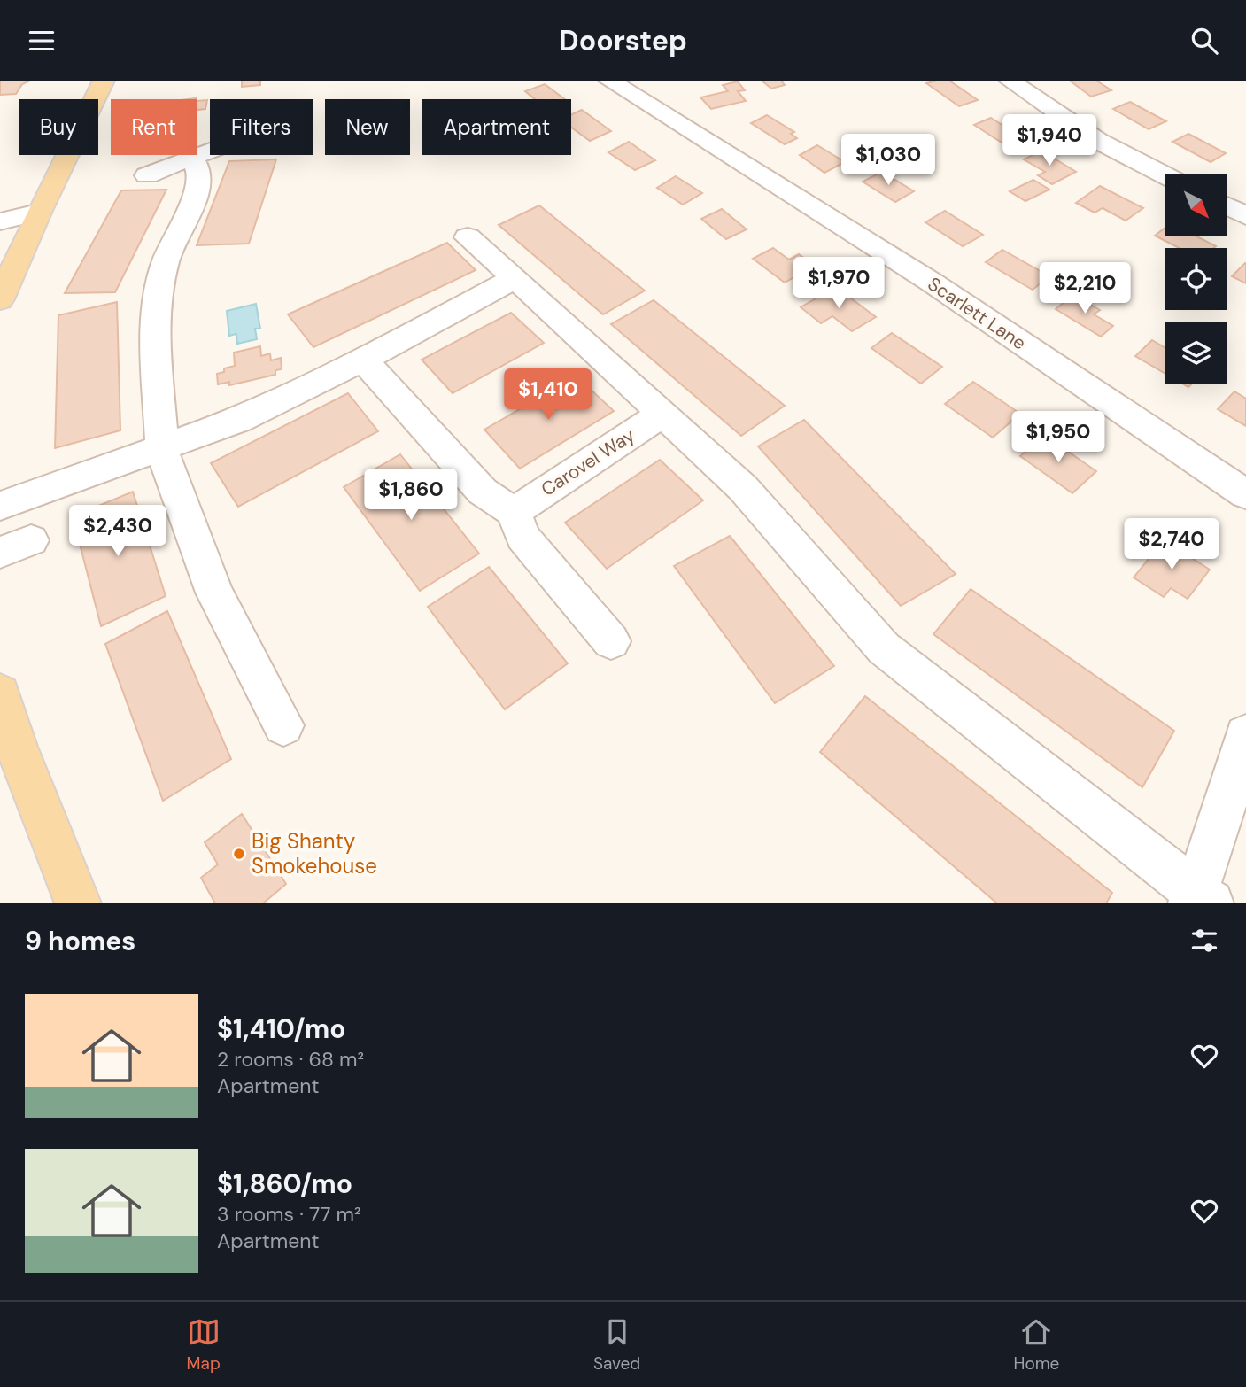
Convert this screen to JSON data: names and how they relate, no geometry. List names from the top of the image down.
{
  "streets": {
    "street": ["Scarlett Lane", "Carovel Way"]
  },
  "places": ["Big Shanty Smokehouse"],
  "north": "bottom right",
  "page": {
    "header": "Doorstep",
    "chip": [
      "Buy",
      "Rent",
      "Filters",
      "New",
      "Apartment"
    ],
    "price": [
      "$1,940",
      "$1,030",
      "$1,970",
      "$2,210",
      "$1,410",
      "$1,950",
      "$1,860",
      "$2,430",
      "$2,740"
    ],
    "heading": "9 homes",
    "list": [
      {
        "name": "$1,410/mo",
        "note": "2 rooms · 68 m² · Apartment"
      },
      {
        "name": "$1,860/mo",
        "note": "3 rooms · 77 m² · Apartment"
      }
    ],
    "tabs": ["Map", "Saved", "Home"]
  }
}
